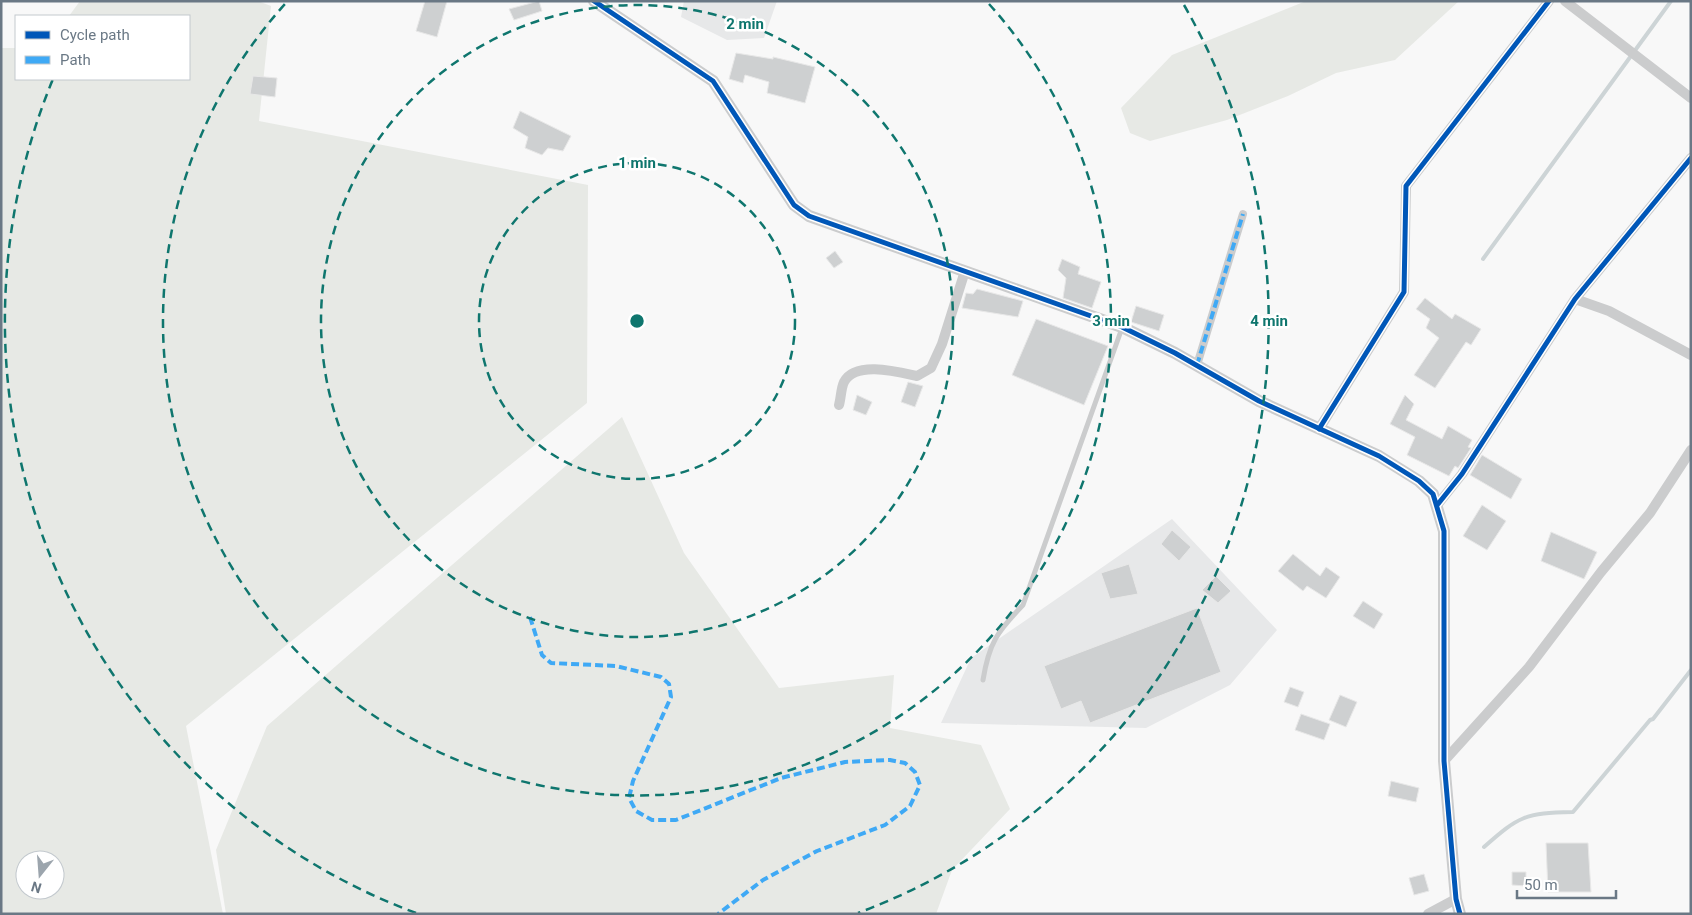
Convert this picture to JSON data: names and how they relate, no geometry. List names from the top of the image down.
{
  "legend": ["Cycle path", "Path"],
  "scale_bar": "50 m",
  "north": "bottom",
  "rings": [
    "2 min",
    "1 min",
    "3 min",
    "4 min"
  ]
}
